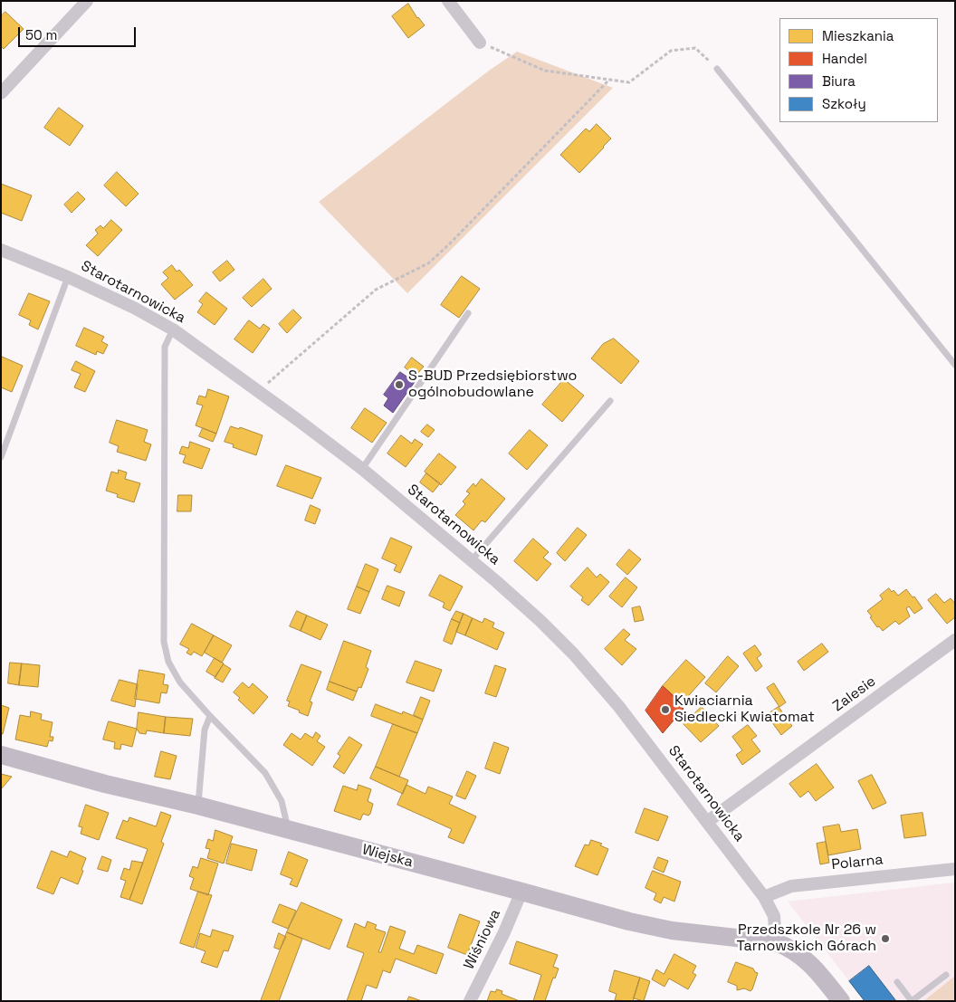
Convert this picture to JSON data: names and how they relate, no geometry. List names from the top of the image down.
{
  "streets": {
    "street": [
      "Starotarnowicka",
      "Zalesie",
      "Wiejska",
      "Polarna",
      "Wiśniowa"
    ]
  },
  "crossings": [
    ["Starotarnowicka", "Zalesie"],
    ["Starotarnowicka", "Wiejska"],
    ["Starotarnowicka", "Polarna"],
    ["Wiejska", "Wiśniowa"]
  ],
  "places": ["S-BUD Przedsiębiorstwo ogólnobudowlane", "Kwiaciarnia Siedlecki Kwiatomat", "Przedszkole Nr 26 w Tarnowskich Górach"],
  "legend": [
    "Mieszkania",
    "Handel",
    "Biura",
    "Szkoły"
  ],
  "scale_bar": "50 m"
}
